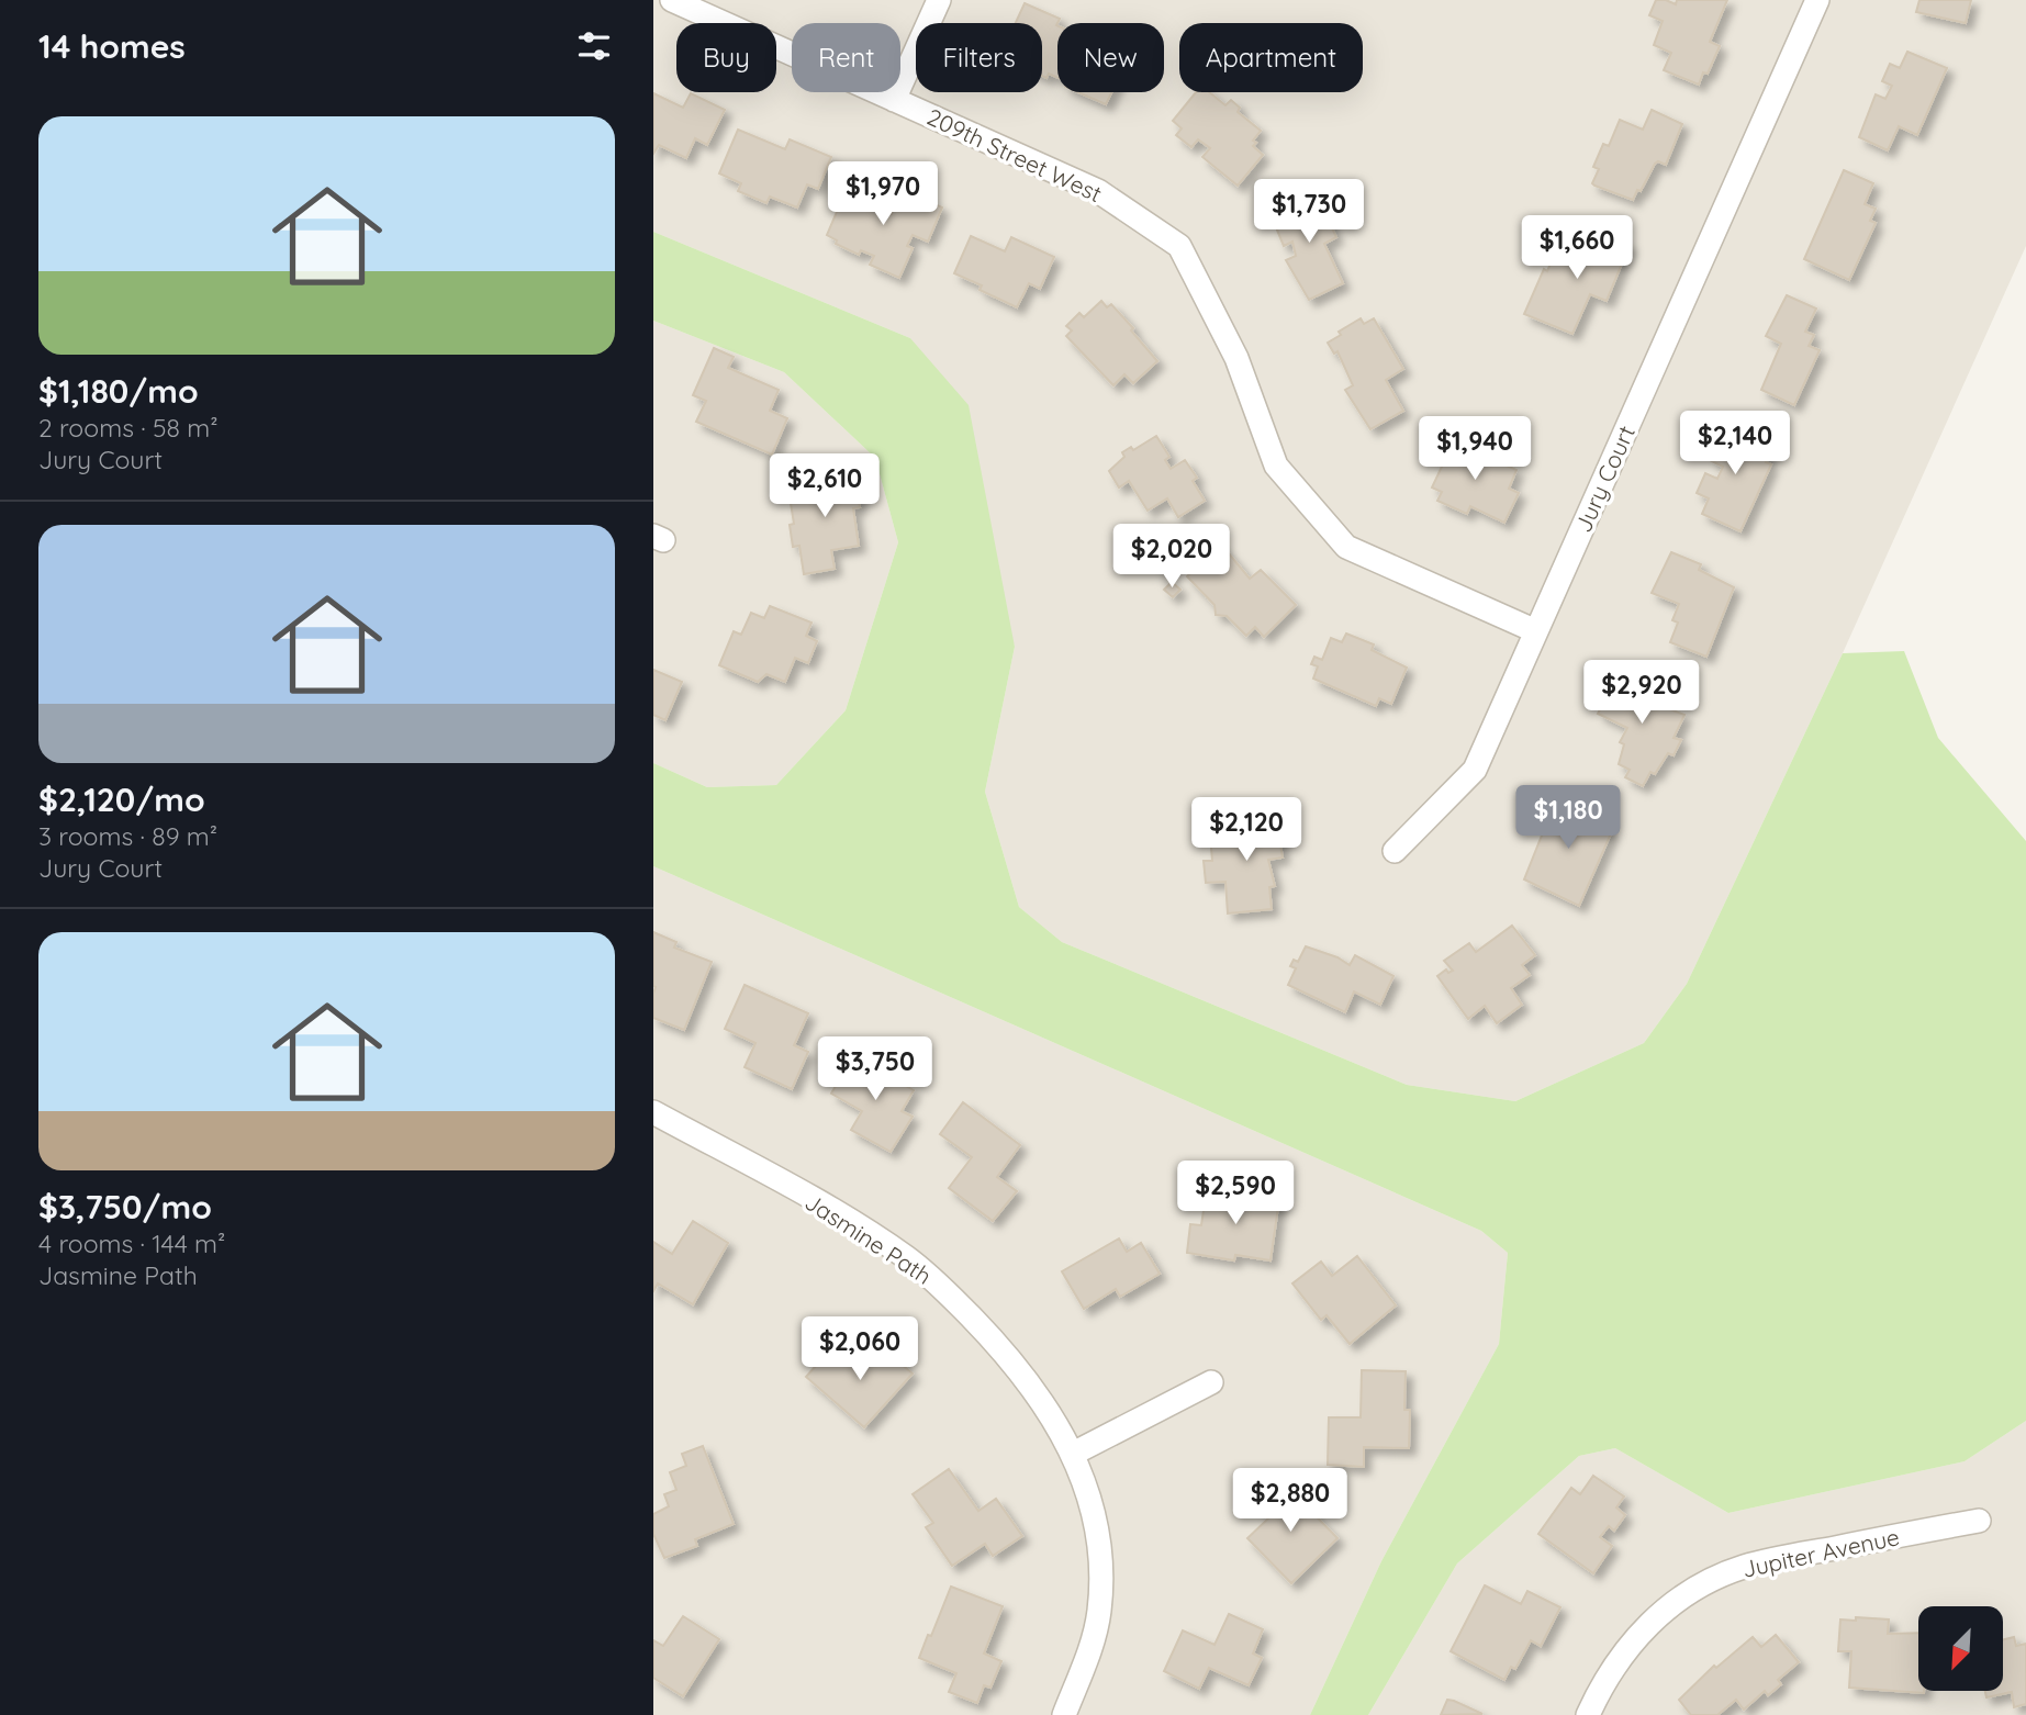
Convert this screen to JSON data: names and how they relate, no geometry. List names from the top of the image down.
{
  "streets": {
    "street": [
      "209th Street West",
      "Jury Court",
      "Jasmine Path",
      "Jupiter Avenue"
    ]
  },
  "crossings": [
    ["209th Street West", "Jury Court"]
  ],
  "north": "bottom left",
  "page": {
    "heading": "14 homes",
    "chip": [
      "Buy",
      "Rent",
      "Filters",
      "New",
      "Apartment"
    ],
    "list": [
      {
        "name": "$1,180/mo",
        "note": "2 rooms · 58 m² · Jury Court"
      },
      {
        "name": "$2,120/mo",
        "note": "3 rooms · 89 m² · Jury Court"
      },
      {
        "name": "$3,750/mo",
        "note": "4 rooms · 144 m² · Jasmine Path"
      }
    ],
    "price": [
      "$1,970",
      "$1,730",
      "$1,660",
      "$2,140",
      "$1,940",
      "$2,610",
      "$2,020",
      "$2,920",
      "$1,180",
      "$2,120",
      "$3,750",
      "$2,590",
      "$2,060",
      "$2,880"
    ]
  }
}
